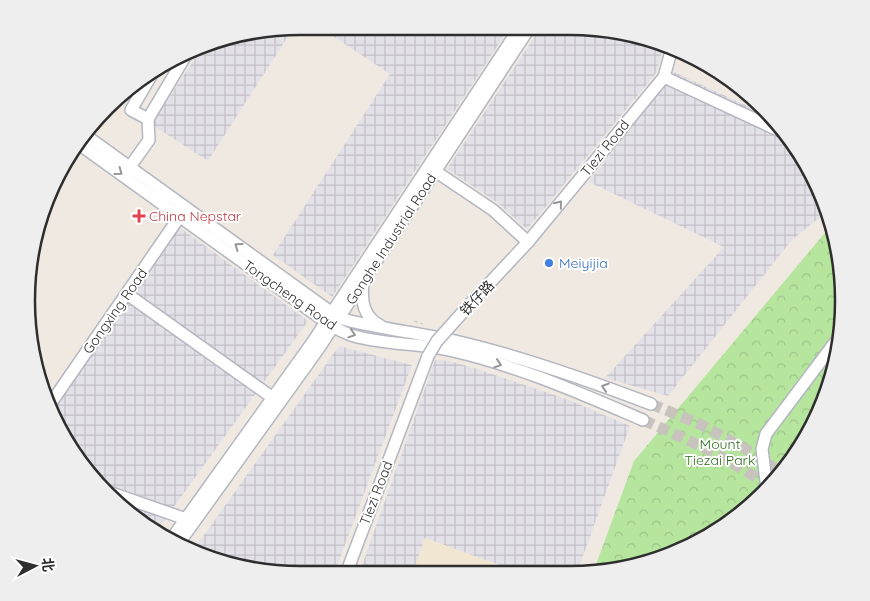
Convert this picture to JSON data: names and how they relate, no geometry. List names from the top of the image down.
{
  "streets": {
    "street": [
      "Tiezi Road",
      "Gonghe Industrial Road",
      "Tongcheng Road",
      "铁仔路",
      "Gongxing Road"
    ]
  },
  "crossings": [
    ["Tiezi Road", "铁仔路"],
    ["Gonghe Industrial Road", "Tongcheng Road"],
    ["Tongcheng Road", "Gongxing Road"]
  ],
  "one_way": ["Tiezi Road"],
  "parks": ["Mount Tiezai Park"],
  "places": {
    "health": ["China Nepstar"],
    "other": ["Meiyijia"]
  },
  "north": "right"
}
